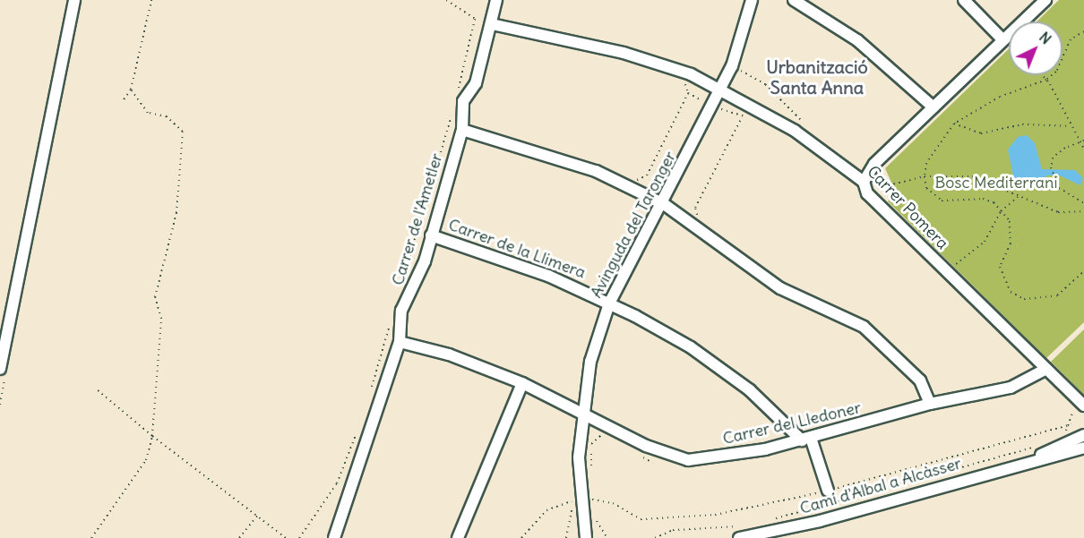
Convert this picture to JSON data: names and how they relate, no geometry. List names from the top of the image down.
{
  "streets": {
    "street": [
      "Carrer Pomera",
      "Carrer de l'Ametler",
      "Avinguda del Taronger",
      "Carrer de la Llimera",
      "Carrer del Lledoner",
      "Camí d'Albal a Alcàsser"
    ]
  },
  "crossings": [
    ["Carrer Pomera", "Carrer de l'Ametler"],
    ["Carrer Pomera", "Avinguda del Taronger"],
    ["Carrer Pomera", "Carrer del Lledoner"],
    ["Carrer de l'Ametler", "Carrer de la Llimera"],
    ["Carrer de l'Ametler", "Carrer del Lledoner"],
    ["Avinguda del Taronger", "Carrer de la Llimera"],
    ["Avinguda del Taronger", "Carrer del Lledoner"],
    ["Carrer de la Llimera", "Carrer del Lledoner"]
  ],
  "districts": ["Urbanització Santa Anna"],
  "parks": ["Bosc Mediterrani"],
  "north": "top right"
}
